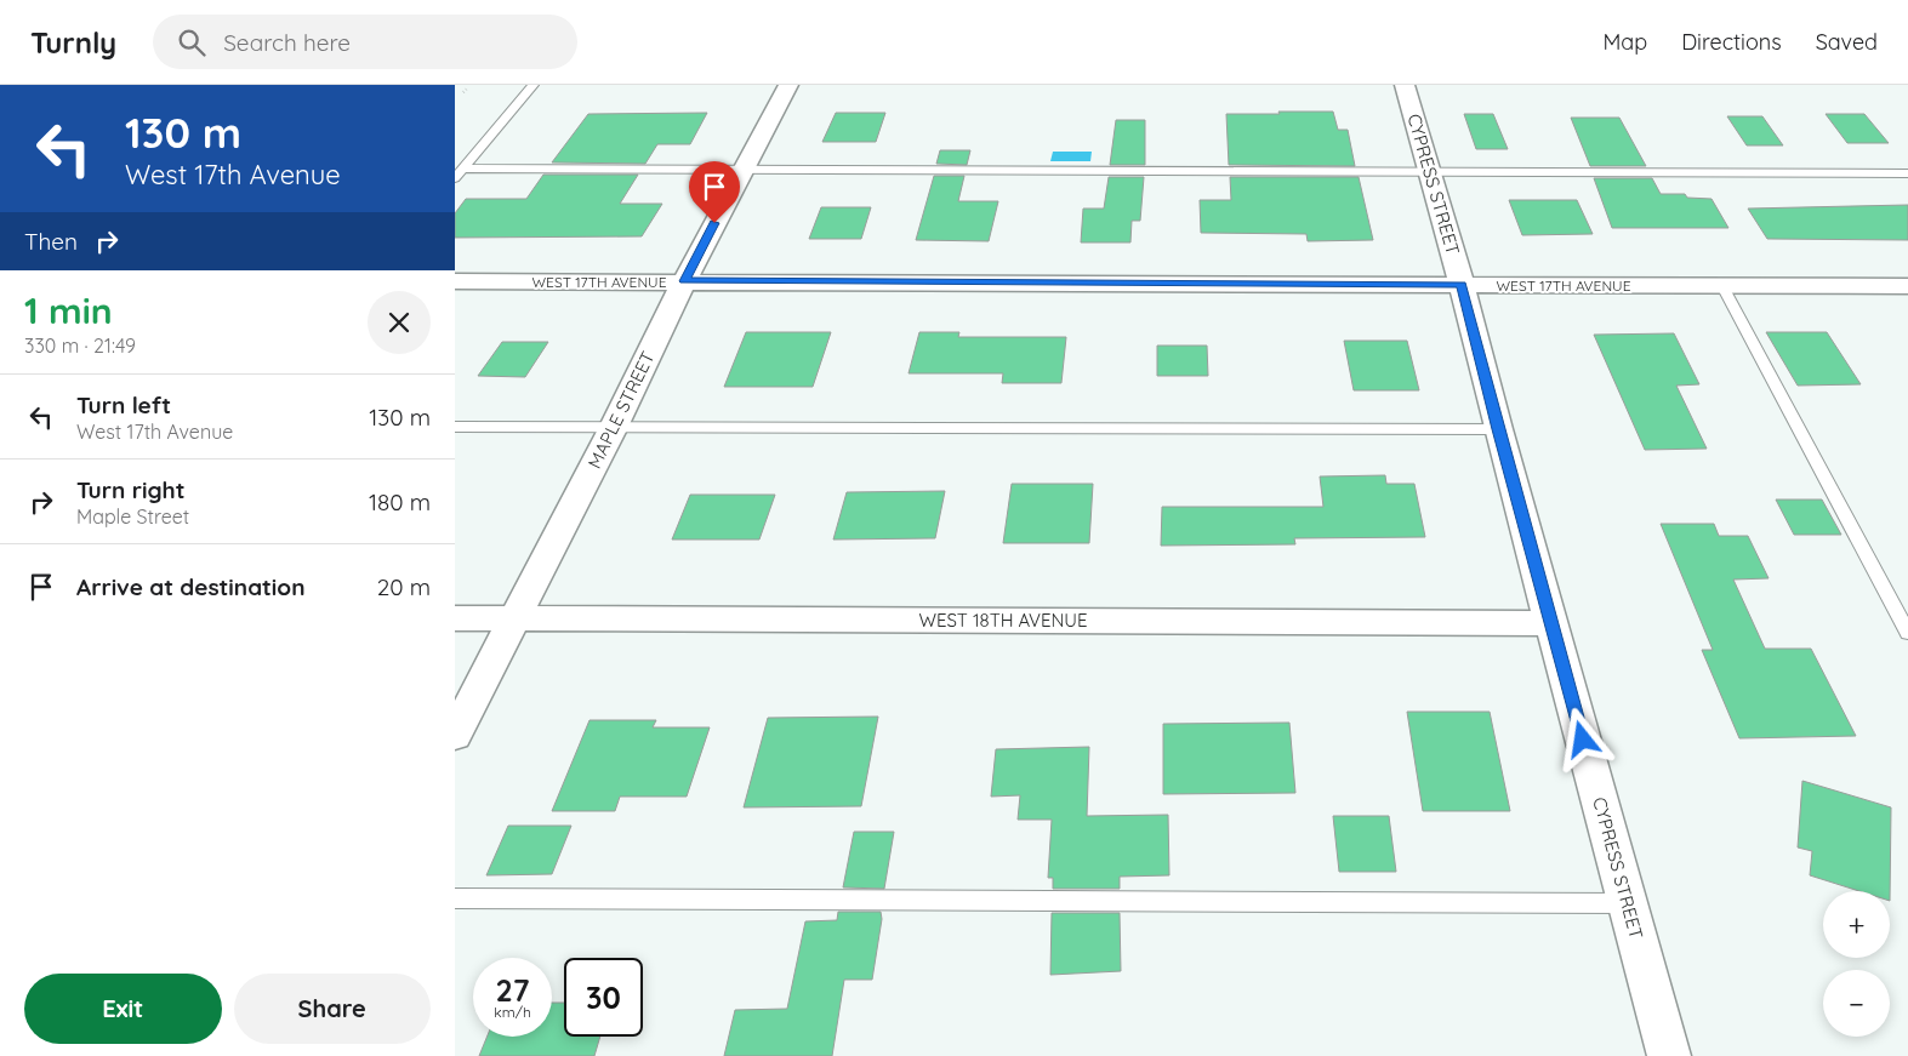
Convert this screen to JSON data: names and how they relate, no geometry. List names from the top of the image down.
{
  "streets": {
    "street": [
      "CYPRESS STREET",
      "WEST 17TH AVENUE",
      "MAPLE STREET",
      "WEST 18TH AVENUE"
    ]
  },
  "crossings": [
    ["CYPRESS STREET", "WEST 17TH AVENUE"],
    ["CYPRESS STREET", "WEST 18TH AVENUE"],
    ["WEST 17TH AVENUE", "MAPLE STREET"],
    ["MAPLE STREET", "WEST 18TH AVENUE"]
  ],
  "page": {
    "header": "Turnly",
    "search": "Search here",
    "nav": ["Map", "Directions", "Saved"],
    "turn": ["130 m", "West 17th Avenue"],
    "then": "Then",
    "heading": ["1 min", "330 m · 21:49"],
    "list": [
      {
        "name": "Turn left",
        "note": "West 17th Avenue",
        "value": "130 m"
      },
      {
        "name": "Turn right",
        "note": "Maple Street",
        "value": "180 m"
      },
      {
        "name": "Arrive at destination",
        "value": "20 m"
      }
    ],
    "map_buttons": ["+", "−"],
    "speed": "27 km/h",
    "limit": "30",
    "buttons": ["Exit", "Share"]
  }
}
